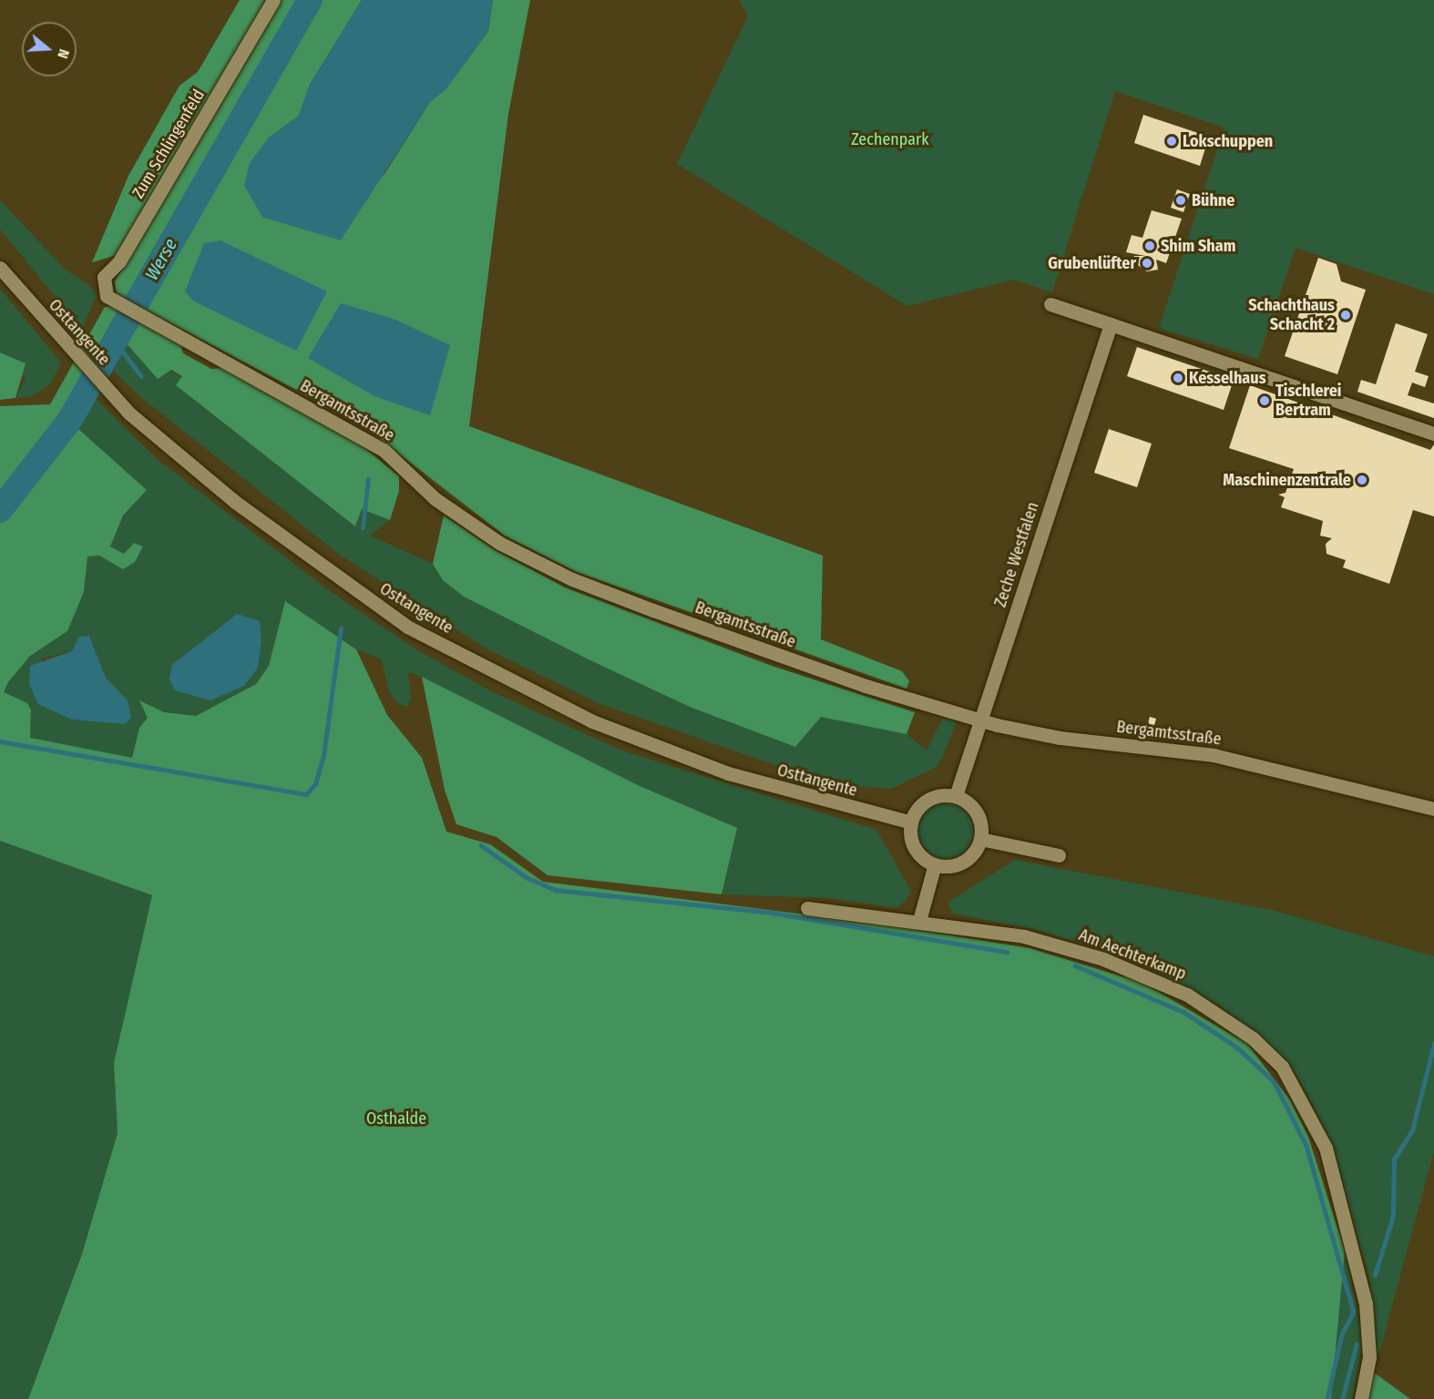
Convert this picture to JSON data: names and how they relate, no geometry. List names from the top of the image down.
{
  "streets": {
    "street": [
      "Zum Schlingenfeld",
      "Osttangente",
      "Bergamtsstraße",
      "Zeche Westfalen",
      "Am Aechterkamp"
    ]
  },
  "crossings": [
    ["Zum Schlingenfeld", "Bergamtsstraße"],
    ["Osttangente", "Zeche Westfalen"],
    ["Bergamtsstraße", "Zeche Westfalen"]
  ],
  "water": ["Werse"],
  "parks": ["Zechenpark", "Osthalde"],
  "places": [
    "Lokschuppen",
    "Bühne",
    "Shim Sham",
    "Grubenlüfter",
    "Schachthaus Schacht 2",
    "Kesselhaus",
    "Tischlerei Bertram",
    "Maschinenzentrale"
  ],
  "north": "right"
}
